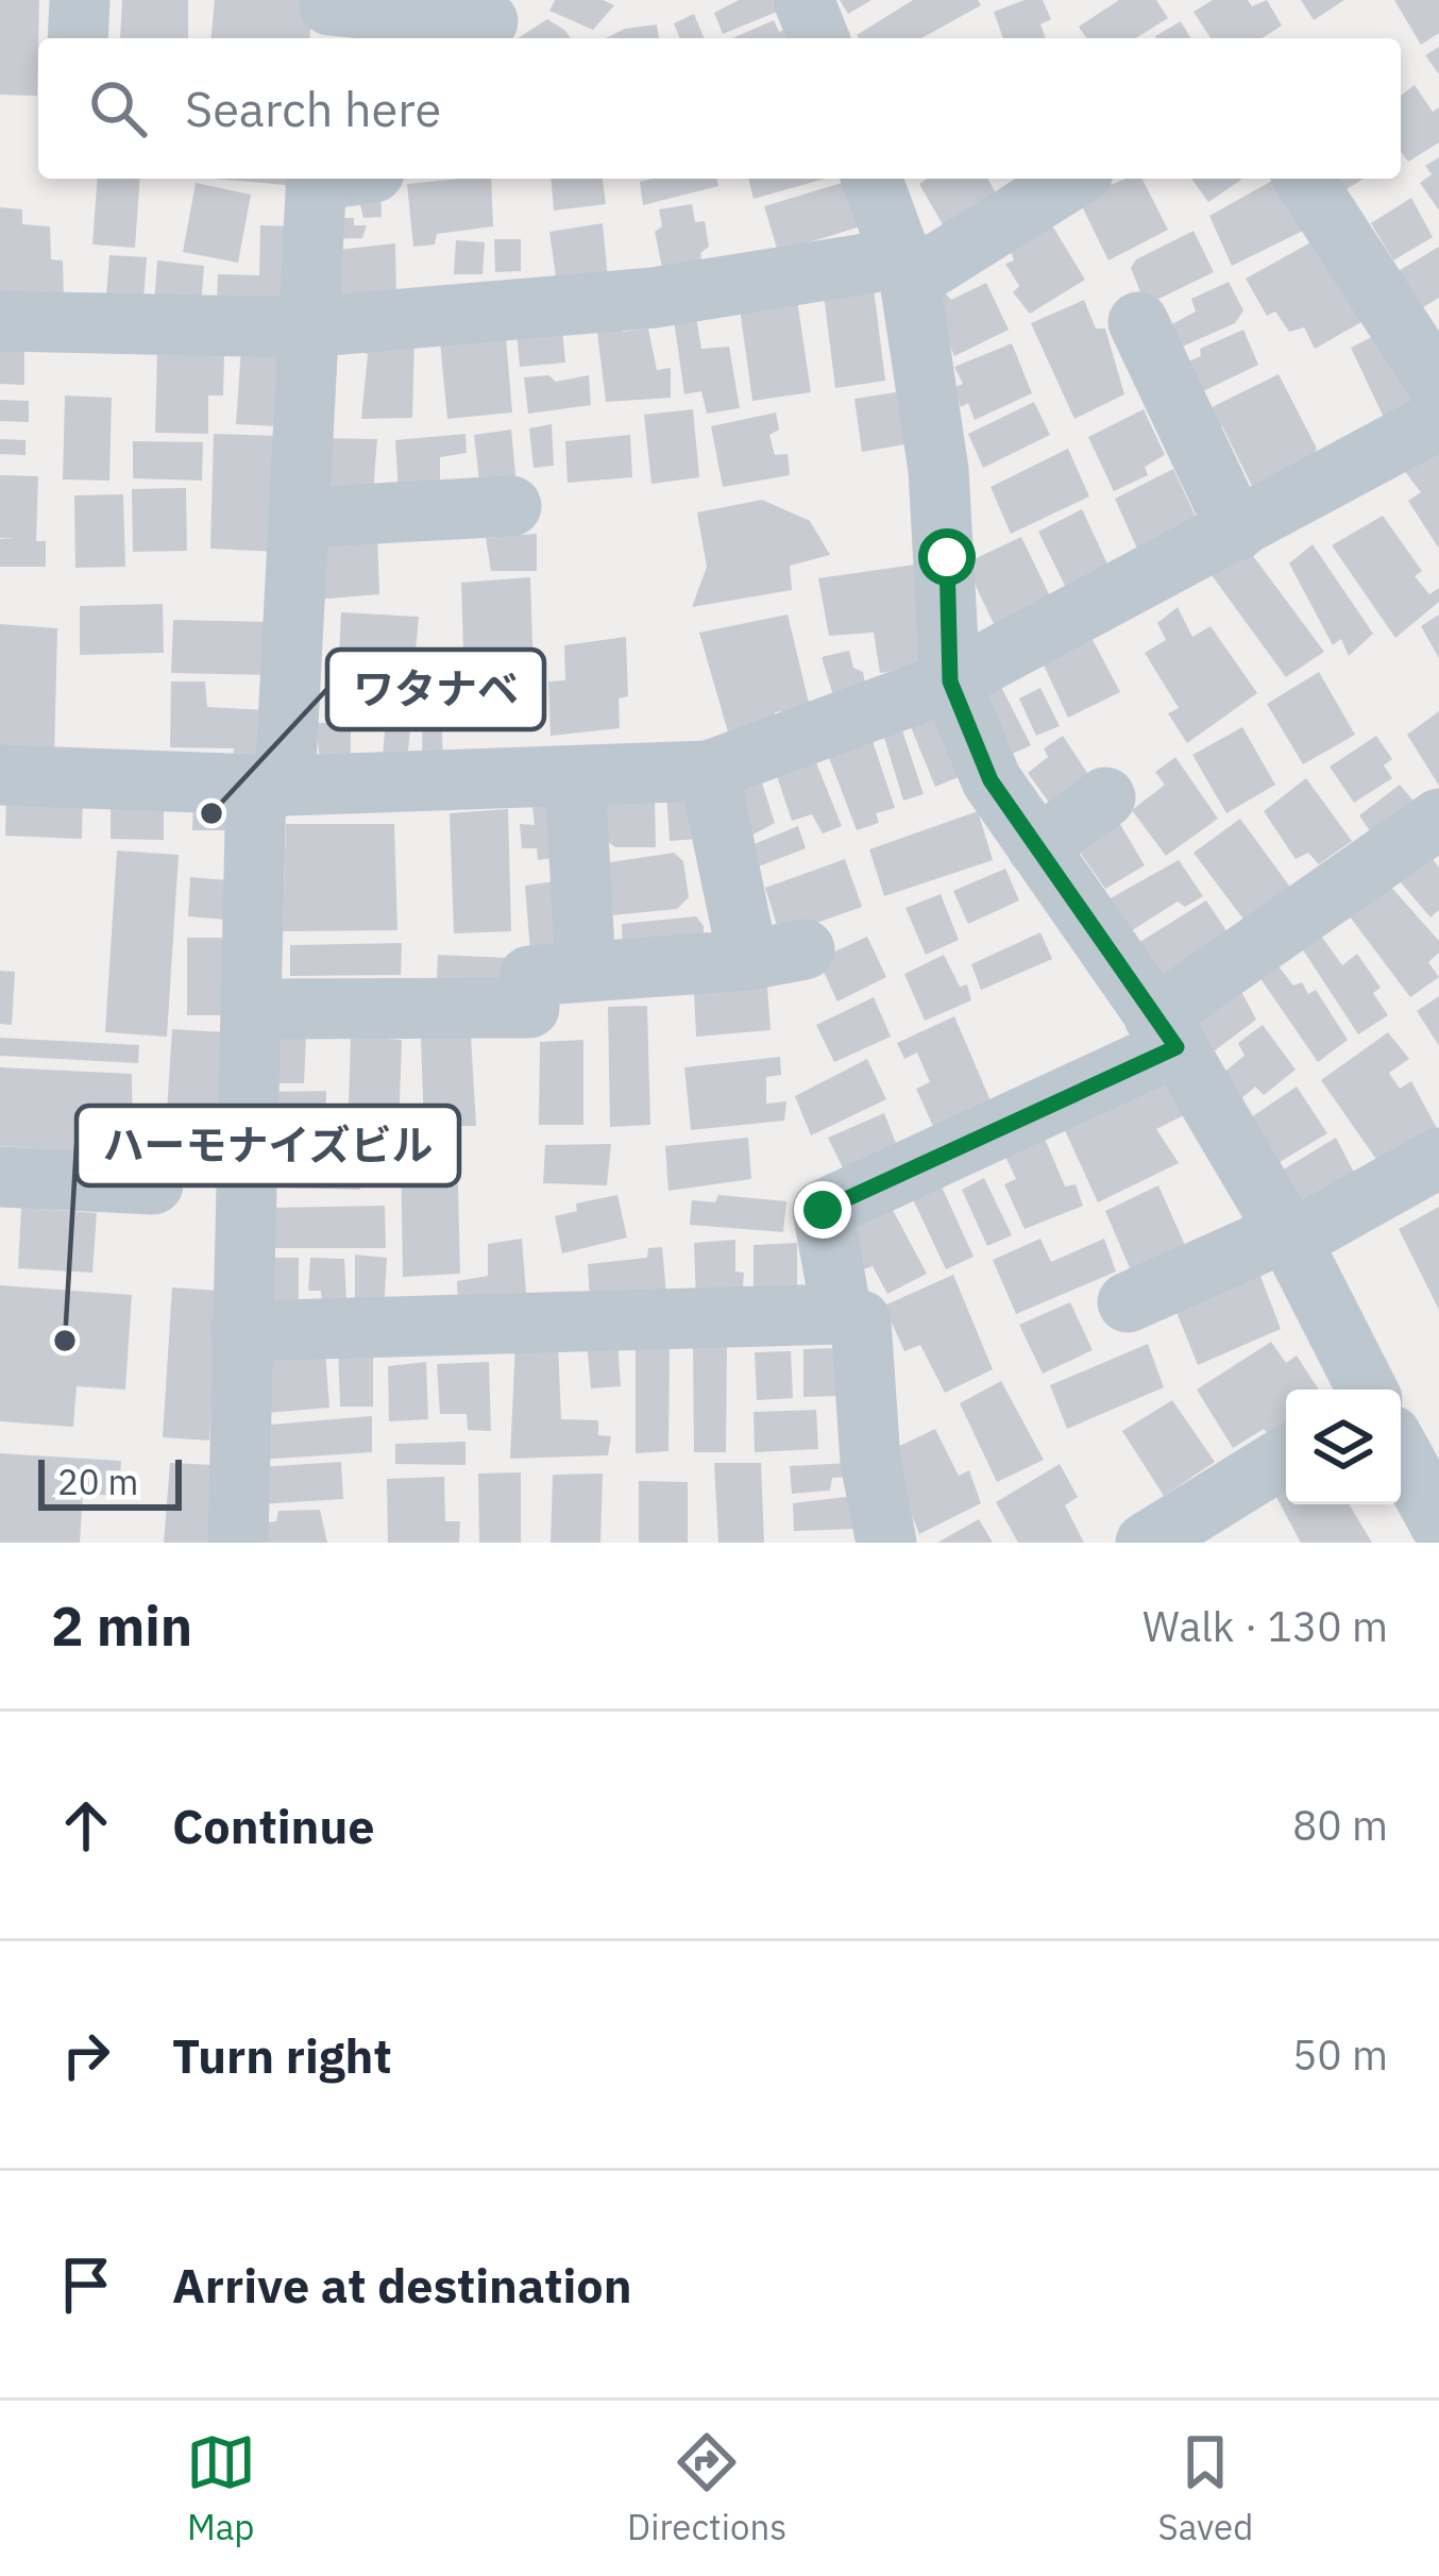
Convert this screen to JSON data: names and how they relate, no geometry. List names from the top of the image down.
{
  "places": ["ワタナベ", "ハーモナイズビル"],
  "scale_bar": "20 m",
  "page": {
    "search": "Search here",
    "scale": "20 m",
    "heading": ["2 min", "Walk · 130 m"],
    "list": [
      ["Continue", "80 m"],
      ["Turn right", "50 m"],
      "Arrive at destination"
    ],
    "nav": ["Map", "Directions", "Saved"]
  }
}
